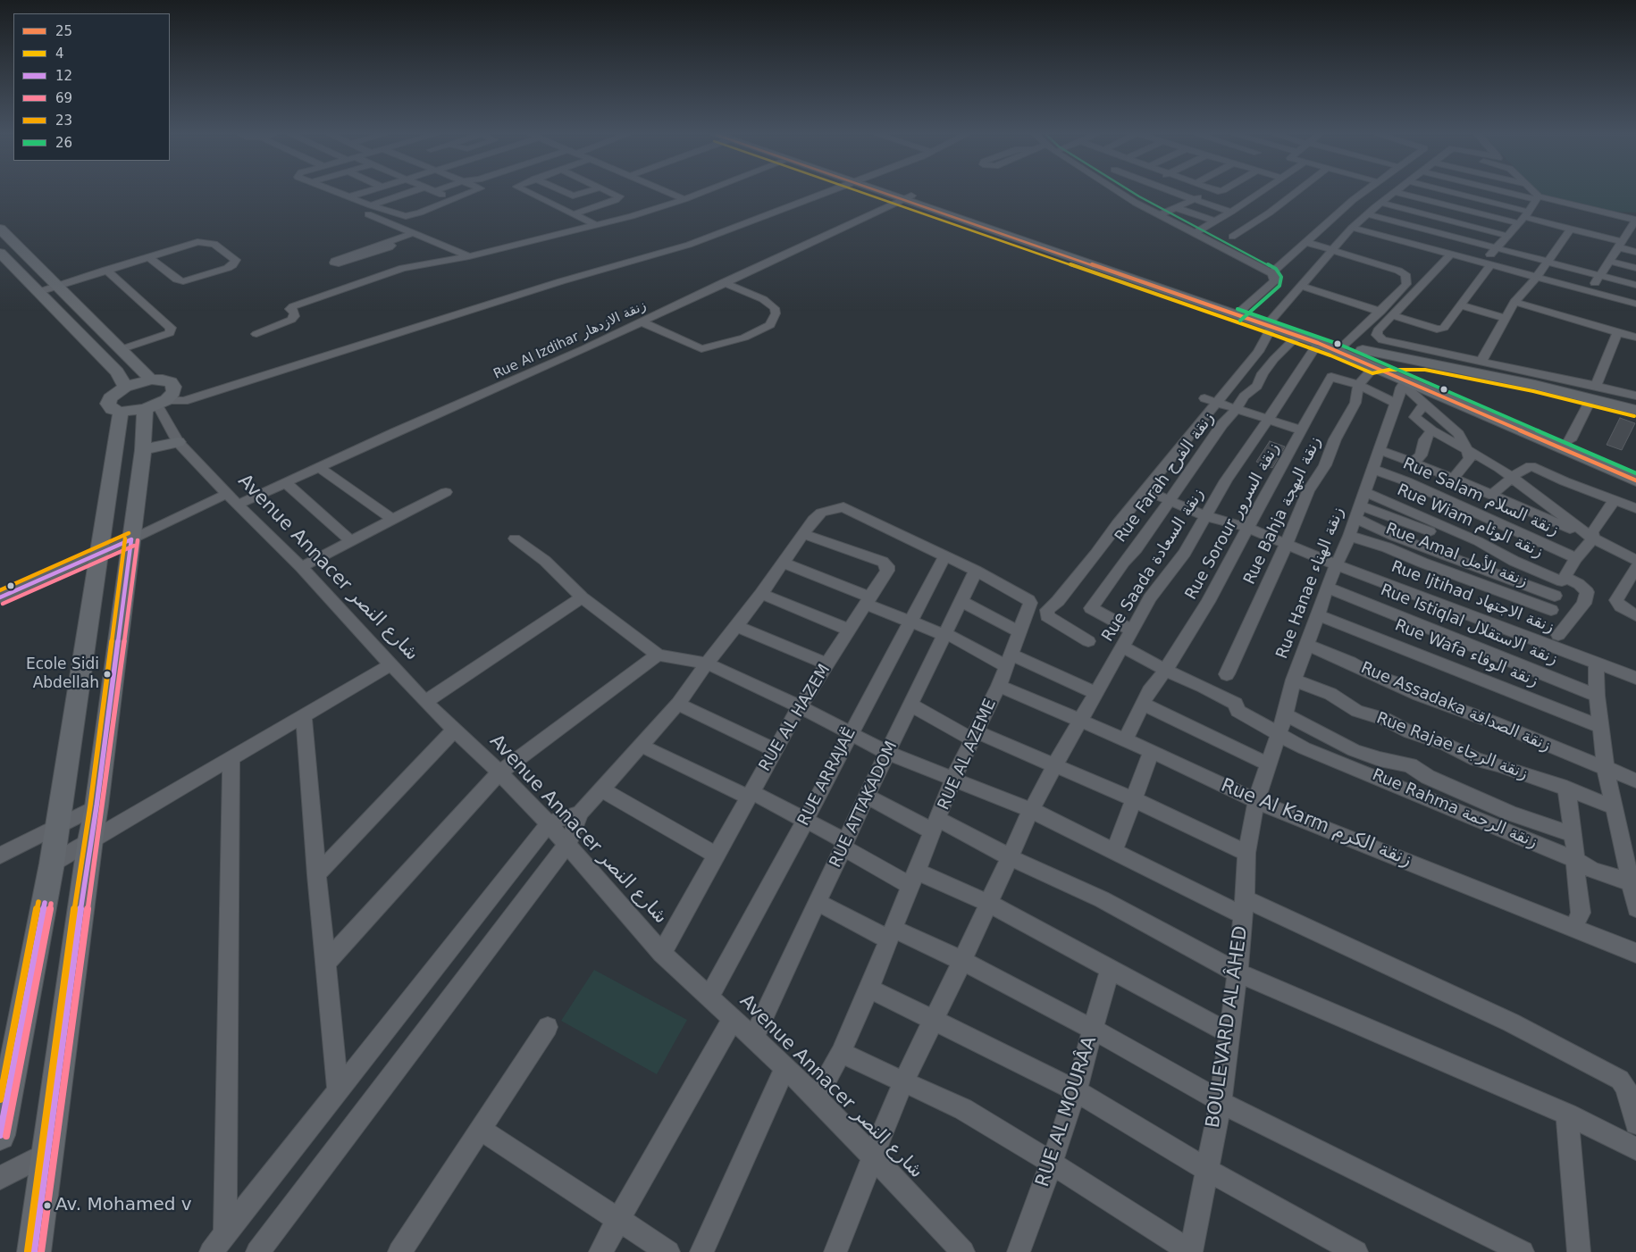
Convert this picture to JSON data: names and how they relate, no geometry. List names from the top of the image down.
{
  "streets": {
    "street": [
      "Rue Al Izdihar زنقة الازدهار",
      "Rue Farah زنقة الفرح",
      "Rue Salam زنقة السلام",
      "Rue Bahja زنقة البهجة",
      "Rue Sorour زنقة السرور",
      "Rue Wiam زنقة الوئام",
      "Rue Amal زنقة الأمل",
      "Rue Saada زنقة السعادة",
      "Avenue Annacer شارع النصر",
      "Rue Hanae زنقة الهناء",
      "Rue Ijtihad زنقة الاجتهاد",
      "Rue Istiqlal زنقة الاستقلال",
      "Rue Wafa زنقة الوفاء",
      "Rue Assadaka زنقة الصداقة",
      "RUE AL HAZEM",
      "Rue Rajae زنقة الرجاء",
      "RUE AL AZEME",
      "RUE ARRAJAË",
      "RUE ATTAKADOM",
      "Rue Rahma زنقة الرحمة",
      "Rue Al Karm زنقة الكرم",
      "BOULEVARD AL ÂHED",
      "RUE AL MOURÂA"
    ]
  },
  "crossings": [
    ["Rue Al Izdihar زنقة الازدهار", "Avenue Annacer شارع النصر"],
    ["Rue Farah زنقة الفرح", "Rue Saada زنقة السعادة"],
    ["Rue Farah زنقة الفرح", "Rue Ijtihad زنقة الاجتهاد"],
    ["Rue Salam زنقة السلام", "Rue Hanae زنقة الهناء"],
    ["Rue Bahja زنقة البهجة", "Rue Sorour زنقة السرور"],
    ["Rue Bahja زنقة البهجة", "Rue Ijtihad زنقة الاجتهاد"],
    ["Rue Sorour زنقة السرور", "Rue Hanae زنقة الهناء"],
    ["Rue Sorour زنقة السرور", "Rue Ijtihad زنقة الاجتهاد"],
    ["Rue Sorour زنقة السرور", "Rue Rahma زنقة الرحمة"],
    ["Rue Sorour زنقة السرور", "Rue Al Karm زنقة الكرم"],
    ["Rue Wiam زنقة الوئام", "Rue Hanae زنقة الهناء"],
    ["Rue Amal زنقة الأمل", "Rue Hanae زنقة الهناء"],
    ["Rue Saada زنقة السعادة", "Rue Ijtihad زنقة الاجتهاد"],
    ["Rue Saada زنقة السعادة", "Rue Al Karm زنقة الكرم"],
    ["Avenue Annacer شارع النصر", "RUE AL HAZEM"],
    ["Avenue Annacer شارع النصر", "RUE AL AZEME"],
    ["Avenue Annacer شارع النصر", "RUE ARRAJAË"],
    ["Avenue Annacer شارع النصر", "RUE ATTAKADOM"],
    ["Rue Hanae زنقة الهناء", "Rue Ijtihad زنقة الاجتهاد"],
    ["Rue Hanae زنقة الهناء", "Rue Istiqlal زنقة الاستقلال"],
    ["Rue Hanae زنقة الهناء", "Rue Wafa زنقة الوفاء"],
    ["Rue Hanae زنقة الهناء", "Rue Assadaka زنقة الصداقة"],
    ["Rue Hanae زنقة الهناء", "Rue Rajae زنقة الرجاء"],
    ["Rue Hanae زنقة الهناء", "Rue Rahma زنقة الرحمة"],
    ["Rue Hanae زنقة الهناء", "Rue Al Karm زنقة الكرم"],
    ["Rue Hanae زنقة الهناء", "BOULEVARD AL ÂHED"],
    ["RUE AL HAZEM", "RUE AL AZEME"],
    ["RUE AL AZEME", "RUE ARRAJAË"],
    ["RUE AL AZEME", "RUE ATTAKADOM"],
    ["RUE AL AZEME", "Rue Al Karm زنقة الكرم"],
    ["Rue Al Karm زنقة الكرم", "BOULEVARD AL ÂHED"]
  ],
  "places": ["Ecole Sidi Abdellah", "Av. Mohamed v"],
  "lines": [
    "transit line 25",
    "transit line 4",
    "transit line 26",
    "transit line 23",
    "transit line 12",
    "transit line 69"
  ],
  "legend": [
    "25",
    "4",
    "12",
    "69",
    "23",
    "26"
  ]
}
